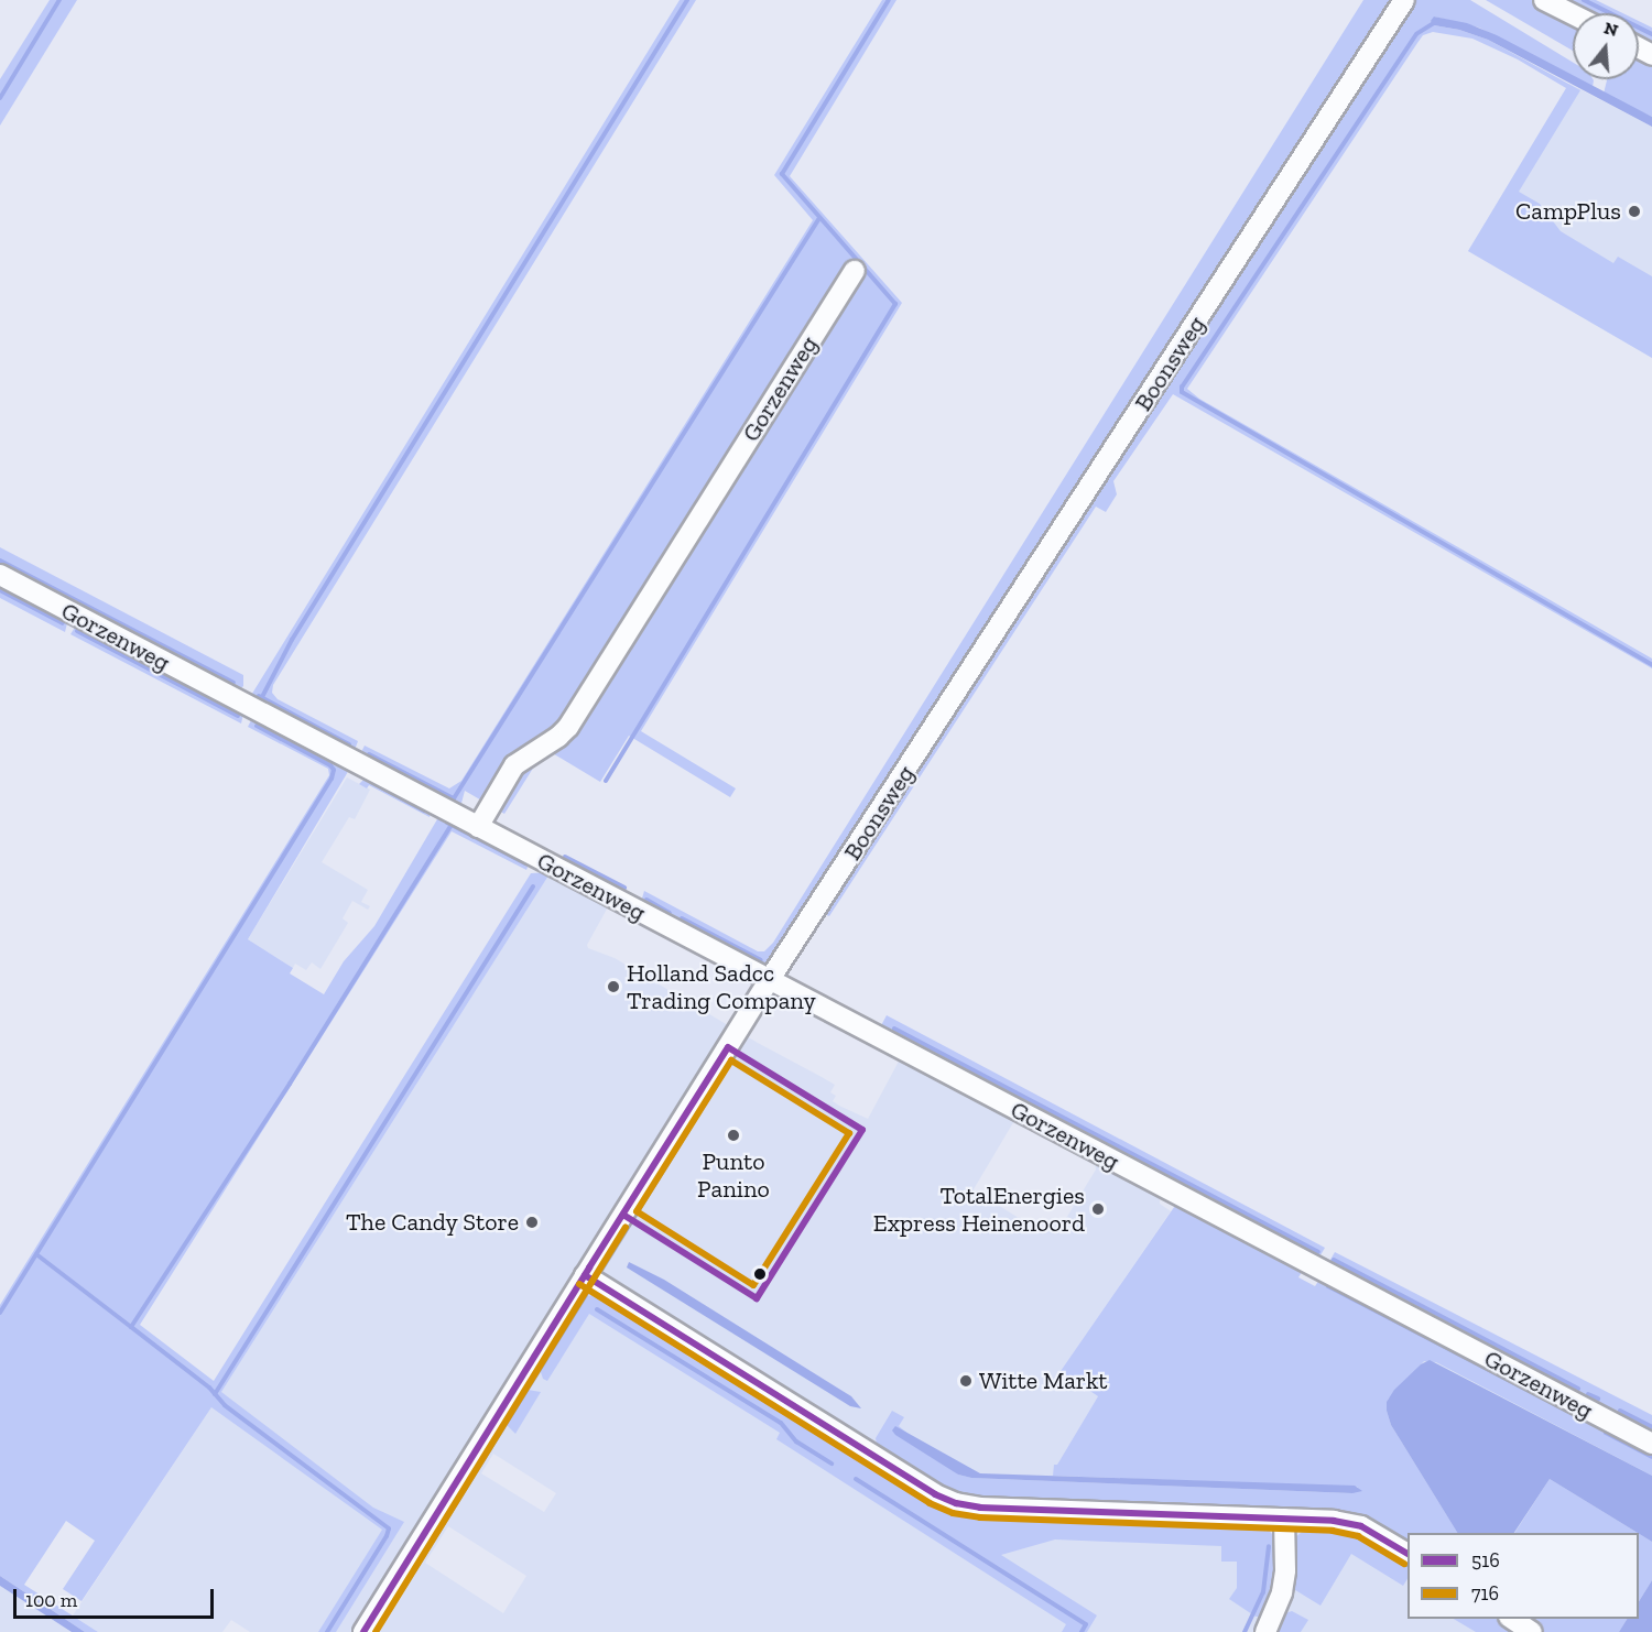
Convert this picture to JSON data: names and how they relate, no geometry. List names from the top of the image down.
{
  "streets": {
    "street": ["Boonsweg", "Gorzenweg"]
  },
  "crossings": [
    ["Boonsweg", "Gorzenweg"]
  ],
  "places": [
    "CampPlus",
    "Holland Sadcc Trading Company",
    "Punto Panino",
    "TotalEnergies Express Heinenoord",
    "The Candy Store",
    "Witte Markt"
  ],
  "lines": ["transit line 516", "transit line 716"],
  "legend": ["516", "716"],
  "scale_bar": "100 m",
  "north": "top"
}
